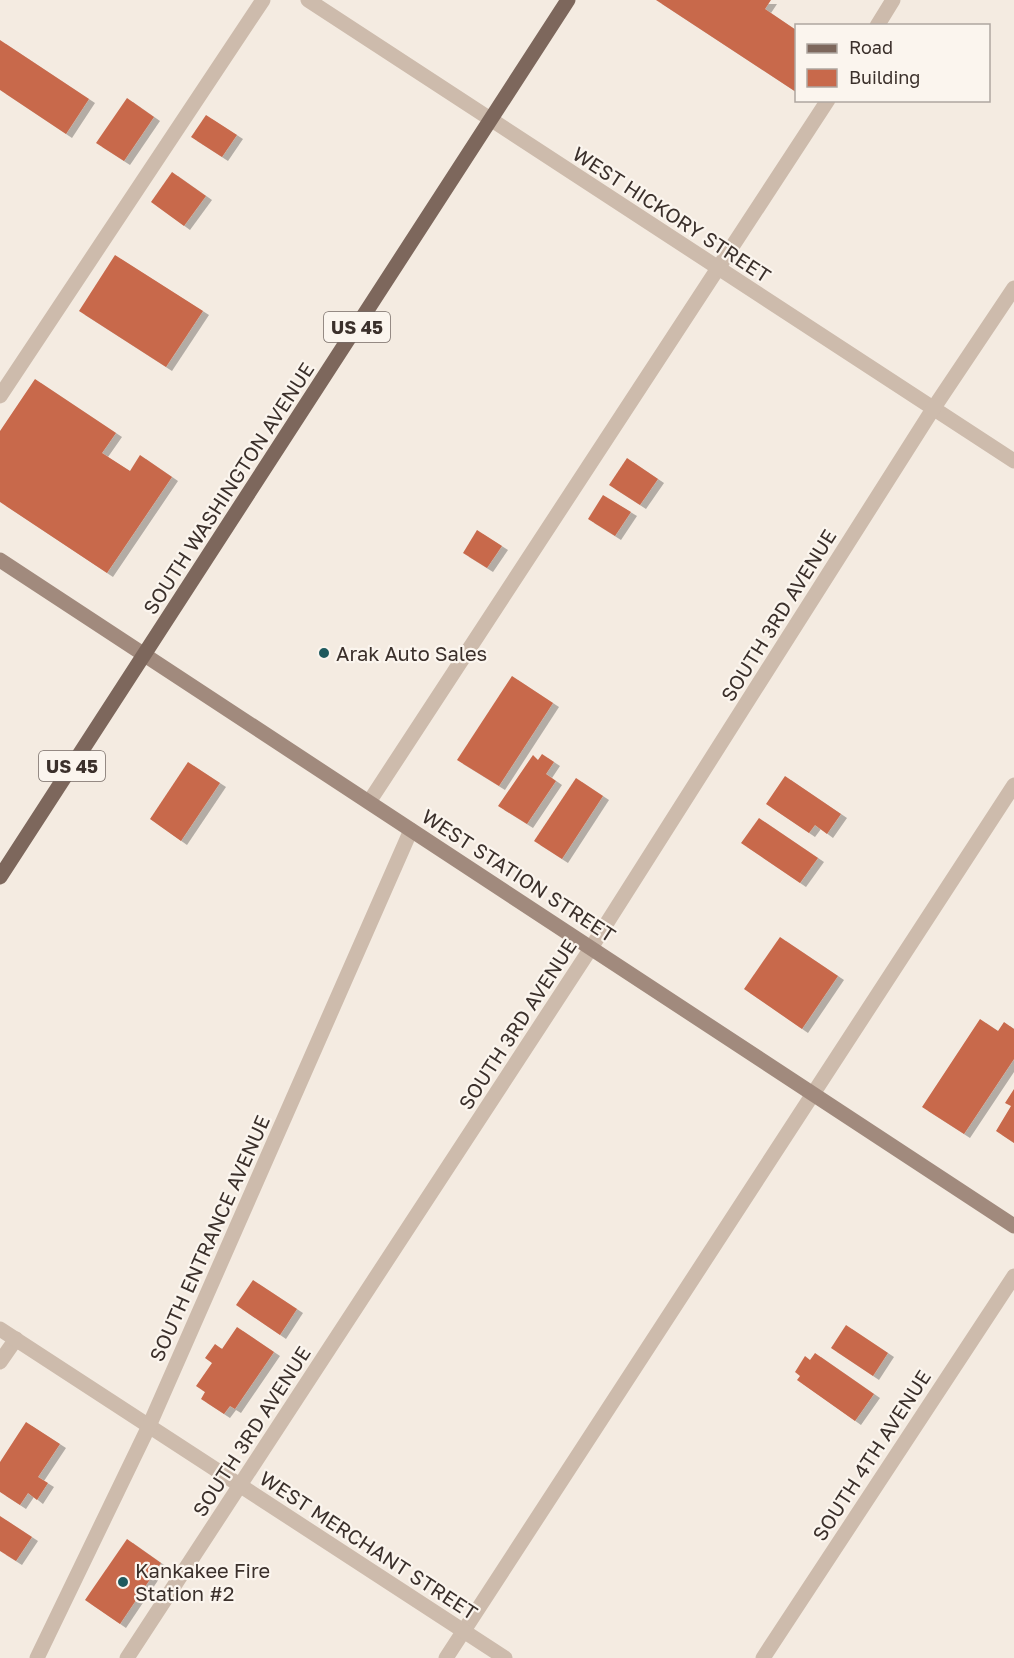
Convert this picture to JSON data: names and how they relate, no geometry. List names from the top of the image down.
{
  "streets": {
    "main road": ["US 45", "SOUTH WASHINGTON AVENUE", "WEST STATION STREET"],
    "street": [
      "WEST HICKORY STREET",
      "SOUTH 3RD AVENUE",
      "SOUTH ENTRANCE AVENUE",
      "SOUTH 4TH AVENUE",
      "WEST MERCHANT STREET"
    ]
  },
  "crossings": [
    ["WEST HICKORY STREET", "SOUTH WASHINGTON AVENUE"],
    ["WEST HICKORY STREET", "SOUTH 3RD AVENUE"],
    ["SOUTH WASHINGTON AVENUE", "WEST STATION STREET"],
    ["SOUTH 3RD AVENUE", "WEST STATION STREET"],
    ["SOUTH 3RD AVENUE", "WEST MERCHANT STREET"],
    ["WEST STATION STREET", "SOUTH ENTRANCE AVENUE"],
    ["SOUTH ENTRANCE AVENUE", "WEST MERCHANT STREET"]
  ],
  "places": ["Arak Auto Sales", "Kankakee Fire Station #2"],
  "legend": ["Road", "Building"]
}
